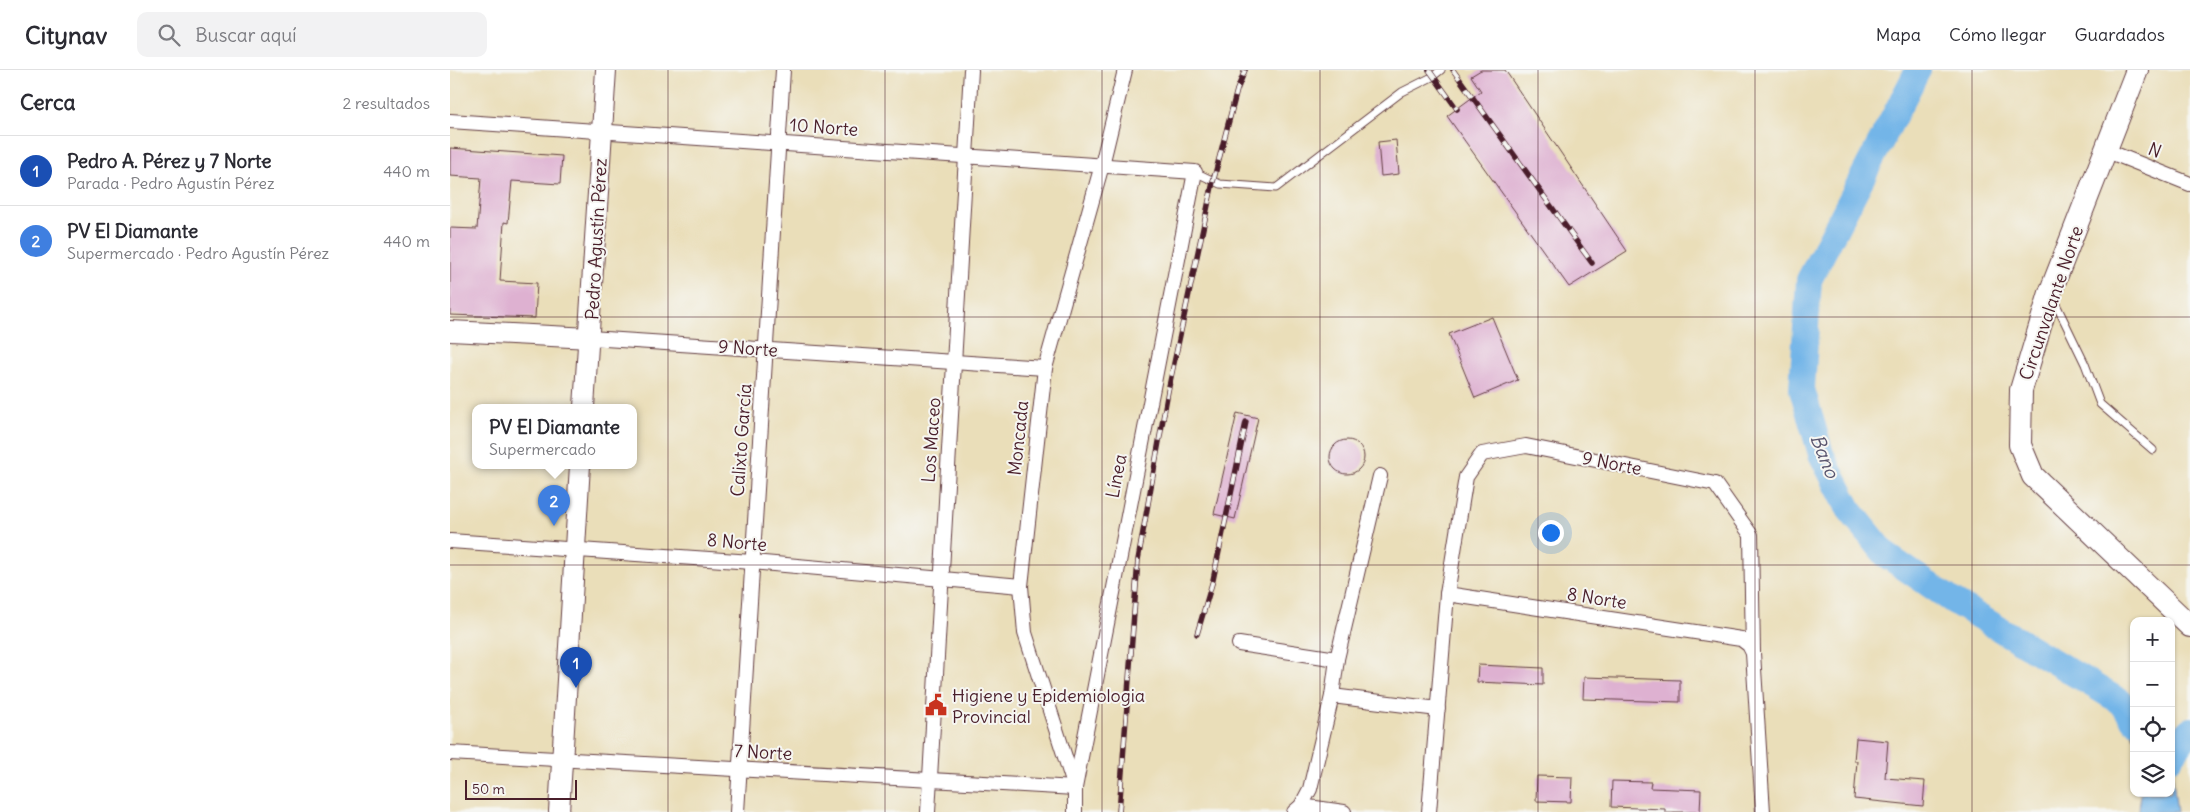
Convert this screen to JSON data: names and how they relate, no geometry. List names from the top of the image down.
{
  "streets": {
    "main road": ["Pedro Agustín Pérez", "Circunvalante Norte", "9 Norte"],
    "street": [
      "10 Norte",
      "N",
      "Moncada",
      "Calixto García",
      "Los Maceo",
      "Línea",
      "8 Norte",
      "7 Norte"
    ]
  },
  "crossings": [
    ["10 Norte", "Pedro Agustín Pérez"],
    ["10 Norte", "Moncada"],
    ["10 Norte", "Calixto García"],
    ["10 Norte", "Los Maceo"],
    ["10 Norte", "Línea"],
    ["N", "Circunvalante Norte"],
    ["Pedro Agustín Pérez", "9 Norte"],
    ["9 Norte", "Moncada"],
    ["9 Norte", "Calixto García"],
    ["9 Norte", "Los Maceo"],
    ["9 Norte", "8 Norte"],
    ["Moncada", "Línea"],
    ["Moncada", "8 Norte"],
    ["Moncada", "7 Norte"],
    ["Calixto García", "8 Norte"],
    ["Calixto García", "7 Norte"],
    ["Los Maceo", "8 Norte"],
    ["Los Maceo", "7 Norte"],
    ["Línea", "7 Norte"]
  ],
  "water": ["Bano"],
  "places": {
    "public building": ["Higiene y Epidemiologia Provincial"]
  },
  "scale_bar": "50 m",
  "page": {
    "header": "Citynav",
    "search": "Buscar aquí",
    "nav": ["Mapa", "Cómo llegar", "Guardados"],
    "heading": ["Cerca", "2 resultados"],
    "list": [
      {
        "mark": "1",
        "name": "Pedro A. Pérez y 7 Norte",
        "note": "Parada · Pedro Agustín Pérez",
        "value": "440 m"
      },
      {
        "mark": "2",
        "name": "PV El Diamante",
        "note": "Supermercado · Pedro Agustín Pérez",
        "value": "440 m"
      }
    ],
    "popup": ["PV El Diamante", "Supermercado"],
    "pins": ["2", "1"],
    "map_buttons": ["+", "−"],
    "scale": "50 m"
  }
}
